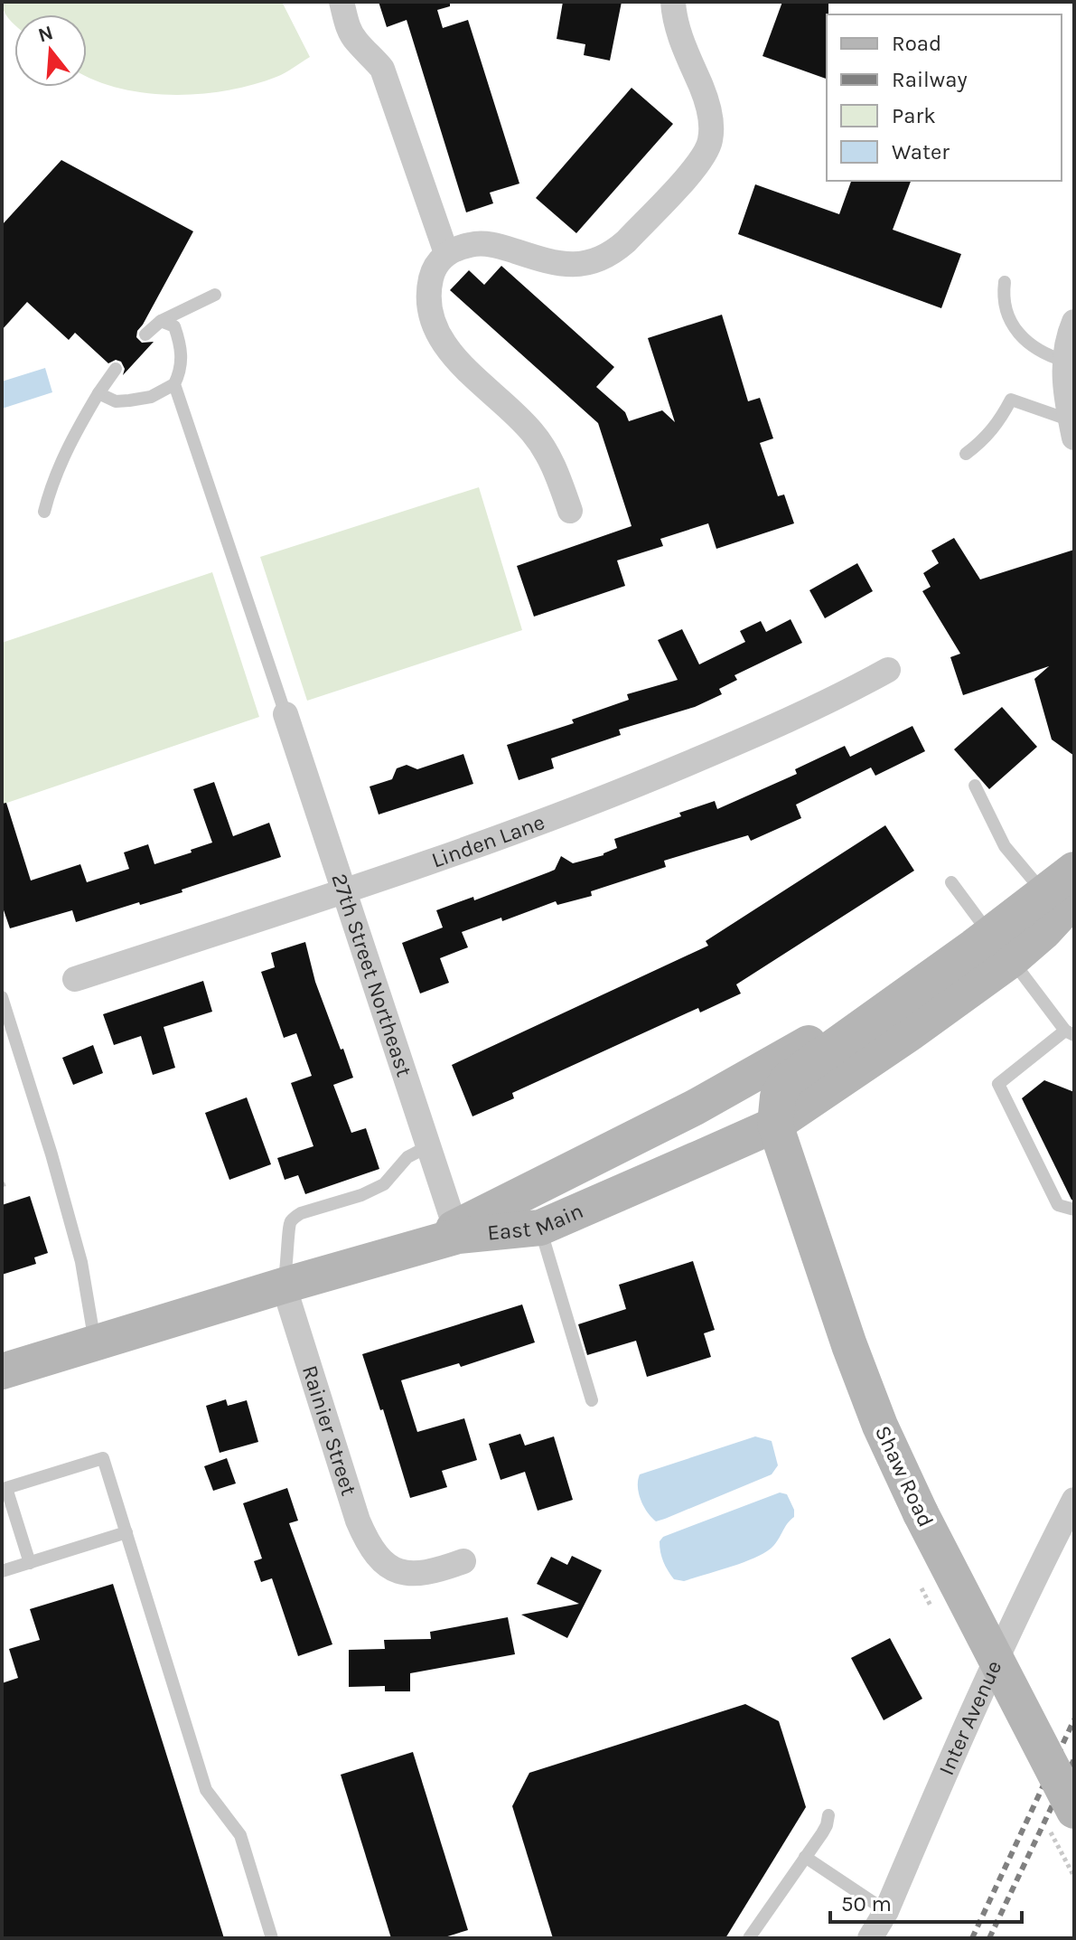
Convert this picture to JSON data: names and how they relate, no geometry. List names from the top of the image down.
{
  "streets": {
    "main road": ["East Main", "Shaw Road"],
    "street": [
      "Linden Lane",
      "27th Street Northeast",
      "Rainier Street",
      "Inter Avenue"
    ]
  },
  "crossings": [
    ["Linden Lane", "27th Street Northeast"],
    ["27th Street Northeast", "East Main"],
    ["East Main", "Rainier Street"],
    ["East Main", "Shaw Road"]
  ],
  "legend": [
    "Road",
    "Railway",
    "Park",
    "Water"
  ],
  "scale_bar": "50 m",
  "north": "top"
}
